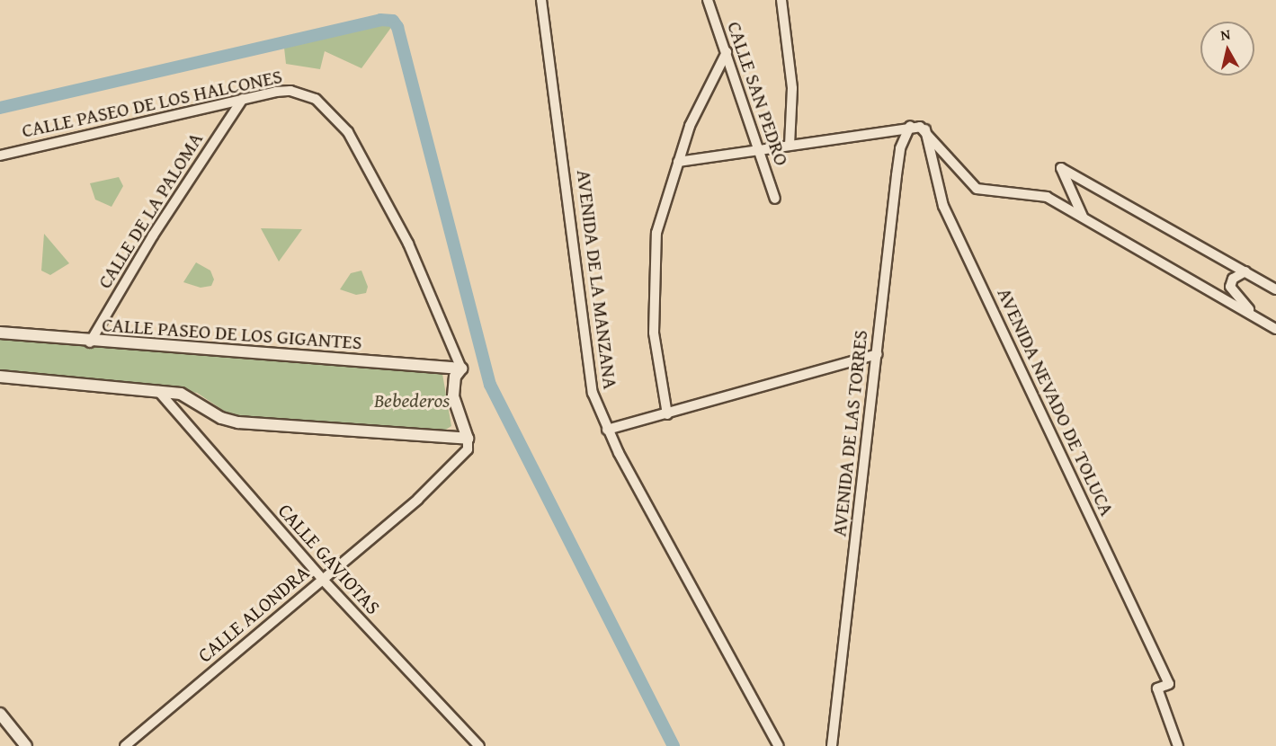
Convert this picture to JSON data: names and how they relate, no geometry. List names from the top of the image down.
{
  "streets": {
    "main road": ["CALLE PASEO DE LOS GIGANTES"],
    "street": [
      "CALLE SAN PEDRO",
      "CALLE PASEO DE LOS HALCONES",
      "CALLE DE LA PALOMA",
      "AVENIDA DE LA MANZANA",
      "AVENIDA NEVADO DE TOLUCA",
      "AVENIDA DE LAS TORRES",
      "CALLE GAVIOTAS",
      "CALLE ALONDRA"
    ]
  },
  "crossings": [
    ["CALLE PASEO DE LOS HALCONES", "CALLE DE LA PALOMA"],
    ["CALLE PASEO DE LOS HALCONES", "CALLE PASEO DE LOS GIGANTES"],
    ["CALLE DE LA PALOMA", "CALLE PASEO DE LOS GIGANTES"],
    ["CALLE GAVIOTAS", "CALLE ALONDRA"]
  ],
  "parks": ["Bebederos"],
  "north": "top"
}
